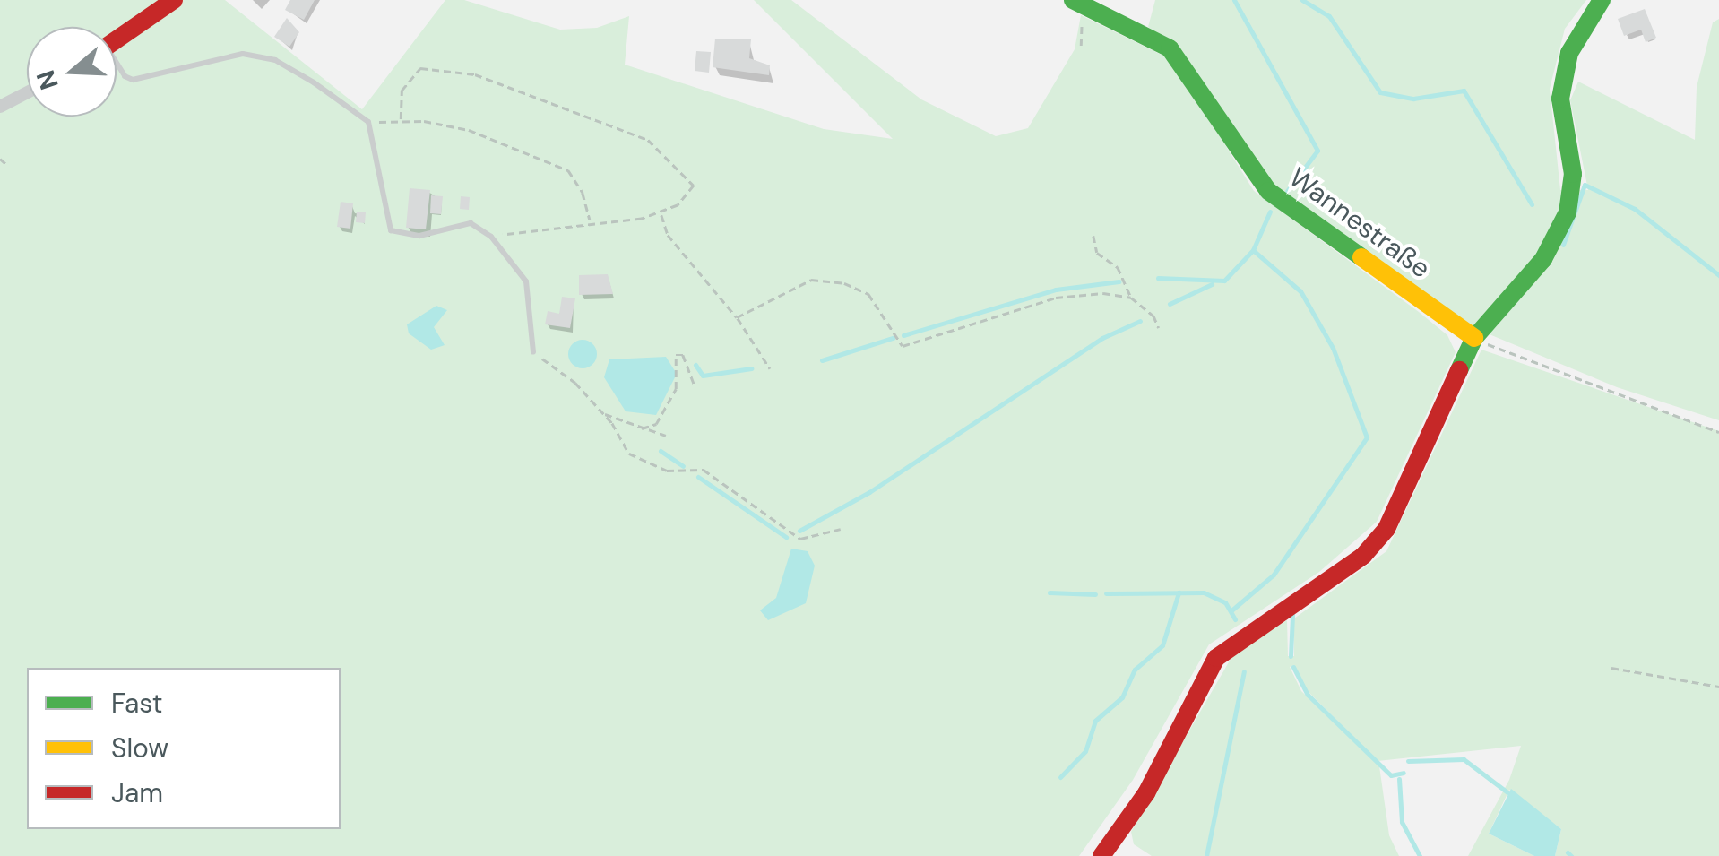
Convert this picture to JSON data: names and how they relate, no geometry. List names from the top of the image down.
{
  "streets": {
    "street": ["Wannestraße"]
  },
  "legend": ["Fast", "Slow", "Jam"],
  "north": "left"
}
